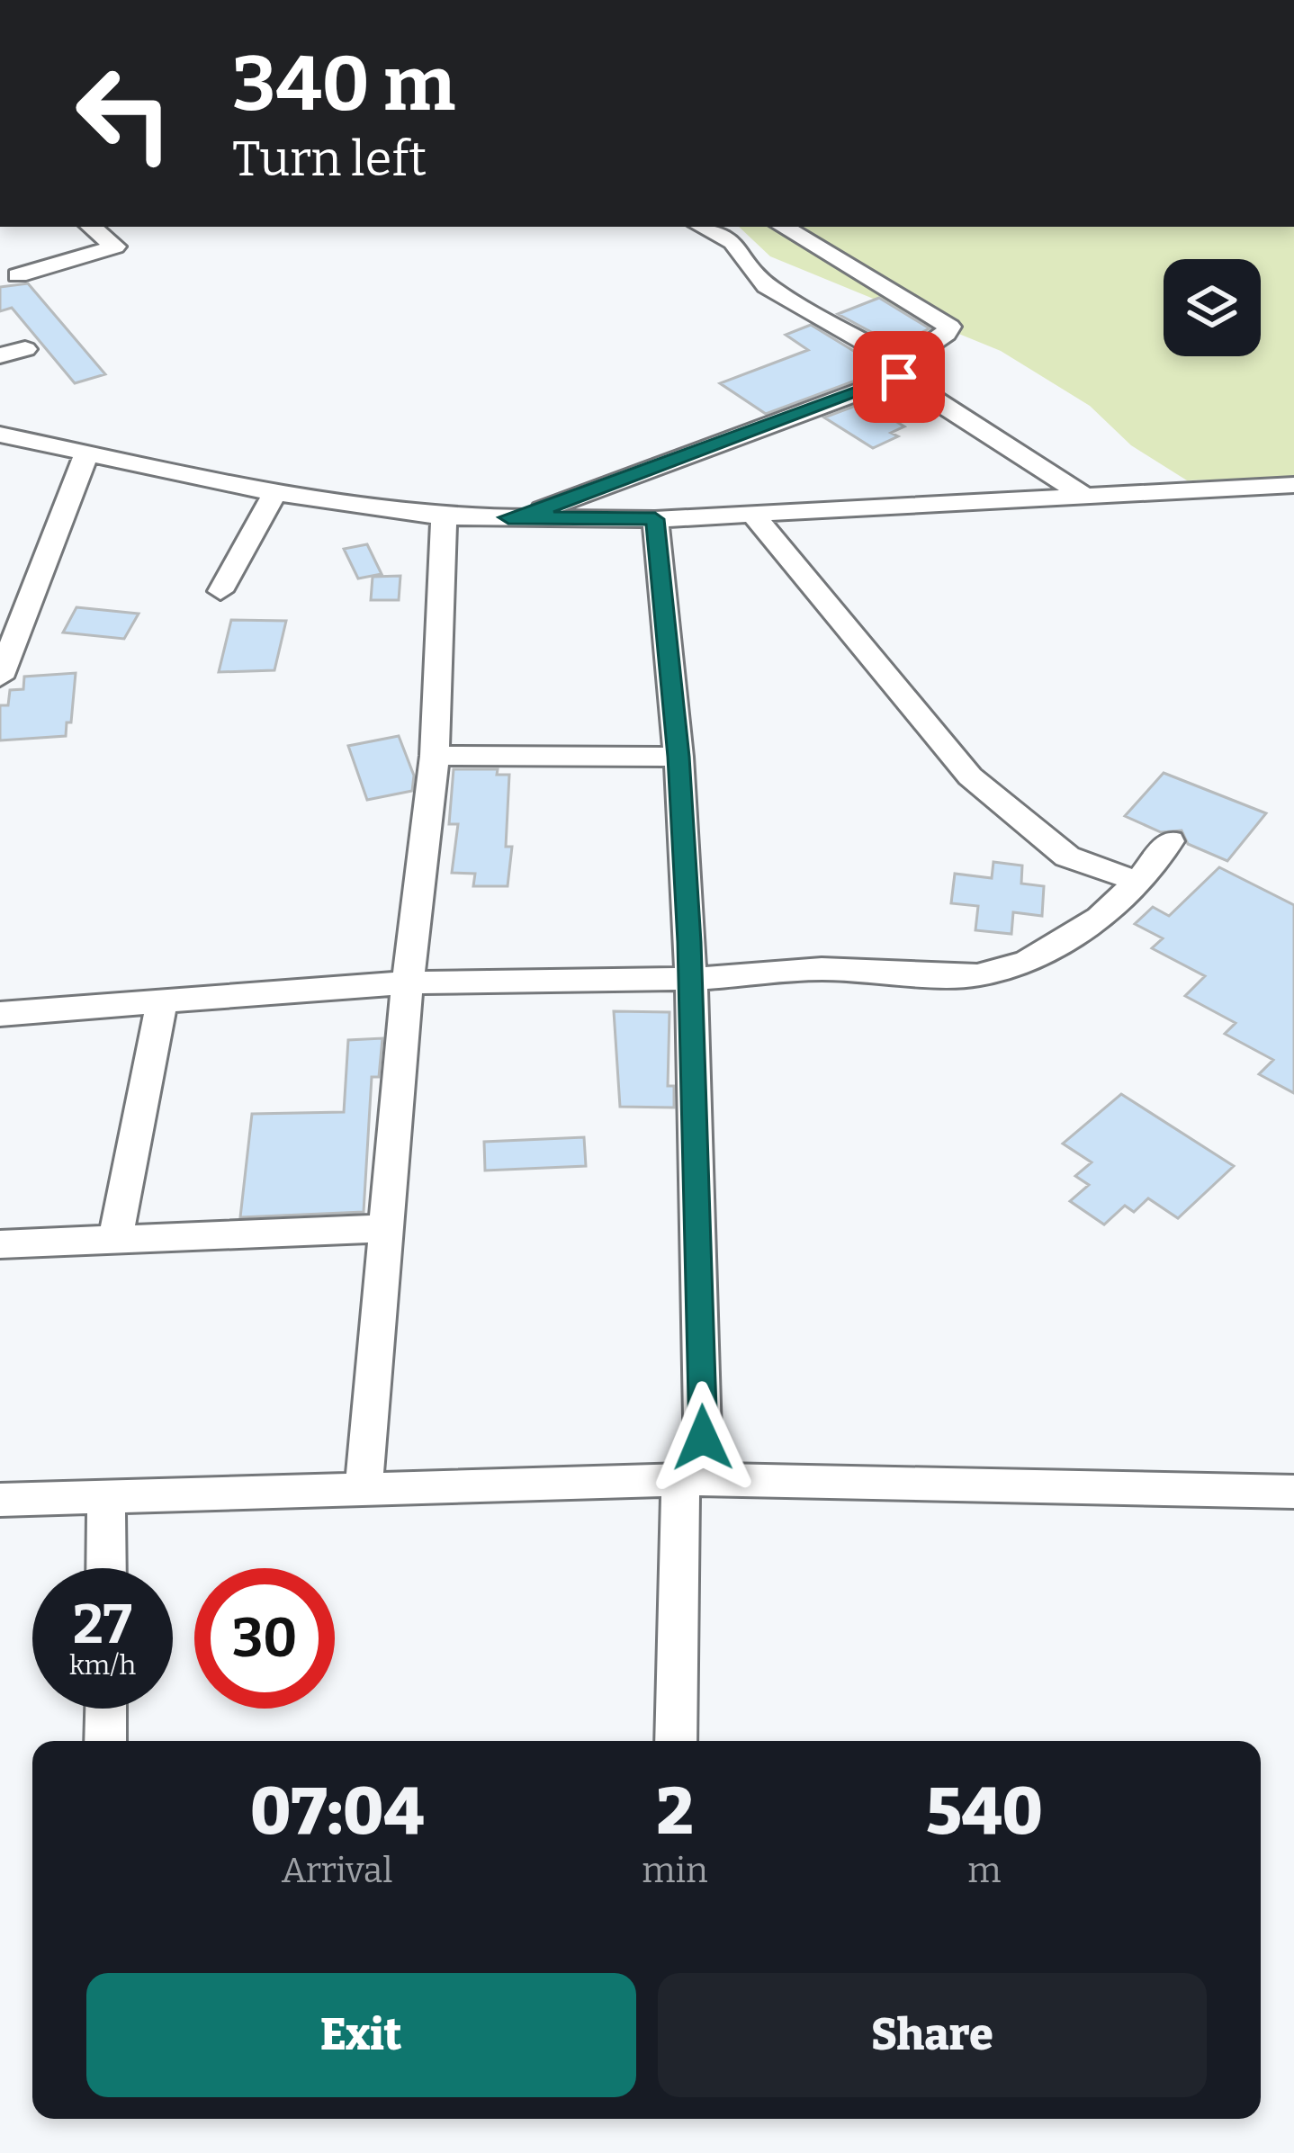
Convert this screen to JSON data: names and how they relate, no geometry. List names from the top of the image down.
{
  "page": {
    "turn": ["340 m", "Turn left"],
    "speed": "27 km/h",
    "limit": "30",
    "eta": [
      "07:04",
      "Arrival",
      "2",
      "min",
      "540",
      "m"
    ],
    "buttons": ["Exit", "Share"]
  }
}
